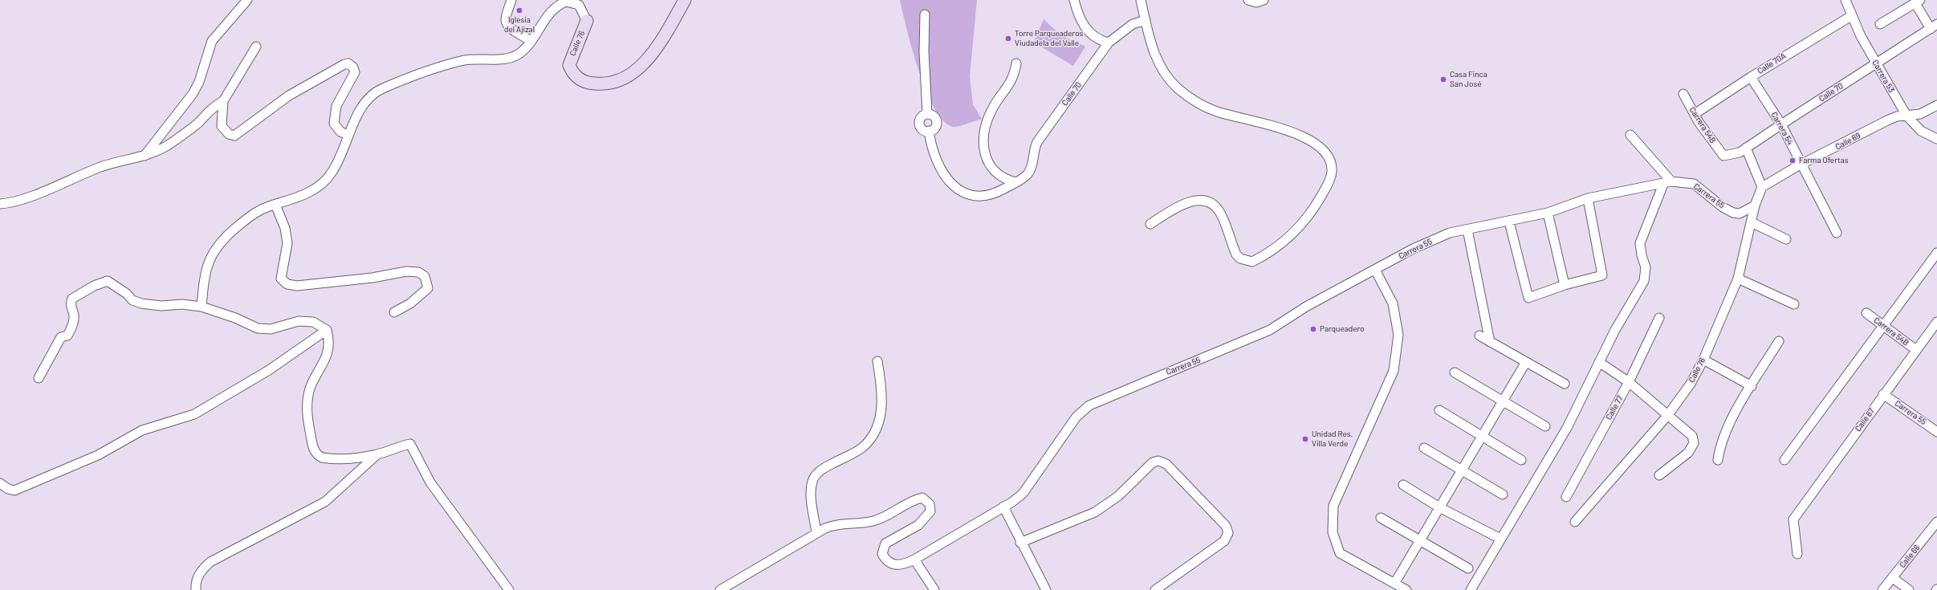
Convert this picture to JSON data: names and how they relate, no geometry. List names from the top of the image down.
{
  "streets": {
    "street": [
      "Calle 76",
      "Calle 70A",
      "Carrera 53",
      "Calle 70",
      "Carrera 54B",
      "Carrera 54",
      "Calle 69",
      "Carrera 55",
      "Calle 77",
      "Calle 67",
      "Calle 66"
    ]
  },
  "crossings": [
    ["Calle 76", "Calle 69"],
    ["Calle 76", "Carrera 55"],
    ["Calle 70A", "Carrera 53"],
    ["Calle 70A", "Carrera 54B"],
    ["Calle 70A", "Carrera 54"],
    ["Carrera 53", "Calle 70"],
    ["Carrera 53", "Calle 69"],
    ["Calle 70", "Carrera 54B"],
    ["Calle 70", "Carrera 54"],
    ["Carrera 54B", "Calle 67"],
    ["Carrera 54", "Calle 69"],
    ["Carrera 55", "Calle 67"]
  ],
  "places": [
    "Iglesia del Ajizal",
    "Torre Parqueaderos Viudadela del Valle",
    "Casa Finca San José",
    "Farma Ofertas",
    "Parqueadero",
    "Unidad Res. Villa Verde"
  ]
}
